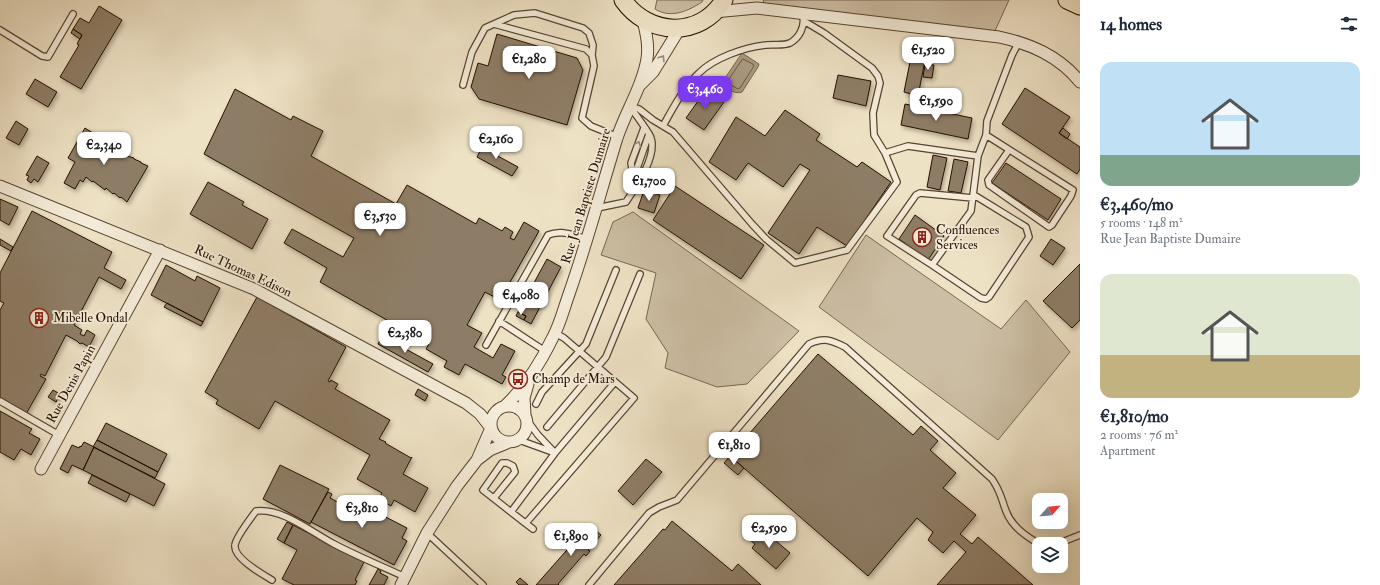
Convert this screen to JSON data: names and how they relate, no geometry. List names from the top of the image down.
{
  "streets": {
    "street": ["Rue Jean Baptiste Dumaire", "Rue Thomas Edison", "Rue Denis Papin"]
  },
  "crossings": [
    ["Rue Jean Baptiste Dumaire", "Rue Thomas Edison"],
    ["Rue Thomas Edison", "Rue Denis Papin"]
  ],
  "places": {
    "building": ["Confluences Services", "Mibelle Ondal"],
    "bus stop": ["Champ de Mars"]
  },
  "north": "top right",
  "page": {
    "heading": "14 homes",
    "price": [
      "€1,520",
      "€1,280",
      "€3,460",
      "€1,590",
      "€2,160",
      "€2,340",
      "€1,700",
      "€3,530",
      "€4,080",
      "€2,380",
      "€1,810",
      "€3,810",
      "€2,590",
      "€1,890"
    ],
    "list": [
      {
        "name": "€3,460/mo",
        "note": "5 rooms · 148 m² · Rue Jean Baptiste Dumaire"
      },
      {
        "name": "€1,810/mo",
        "note": "2 rooms · 76 m² · Apartment"
      }
    ]
  }
}
